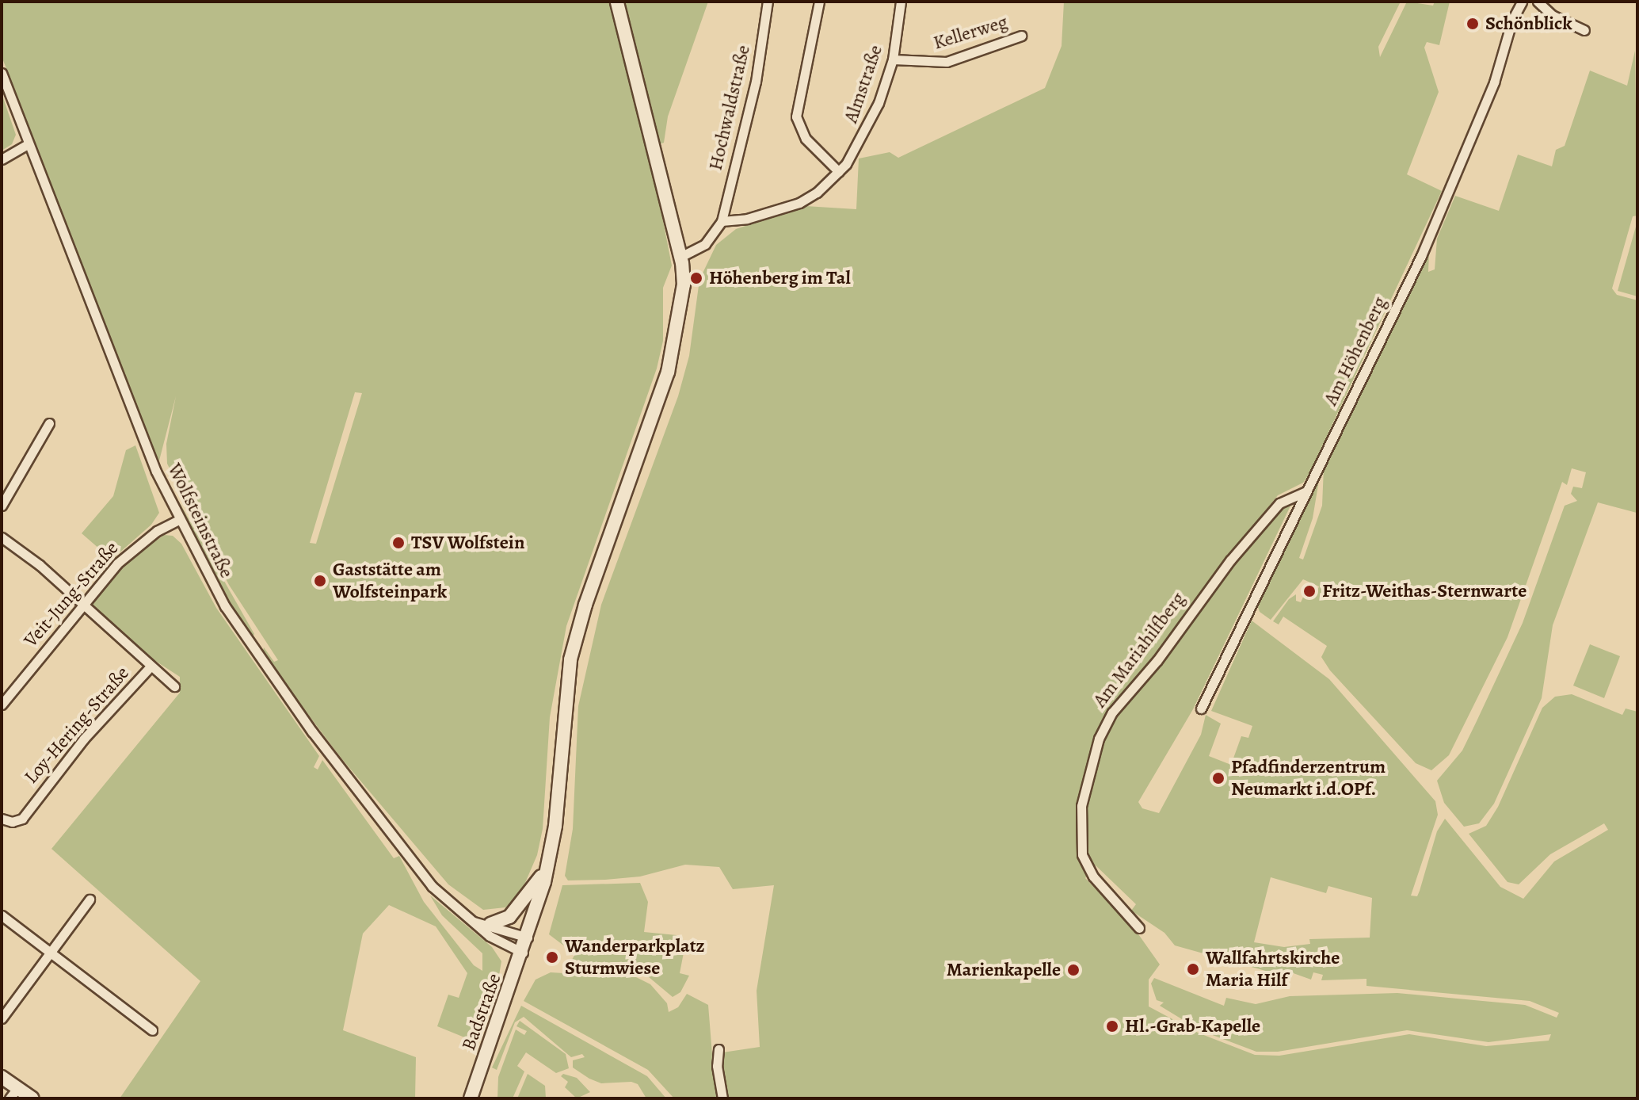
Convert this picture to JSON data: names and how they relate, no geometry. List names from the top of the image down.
{
  "streets": {
    "main road": ["Badstraße"],
    "street": [
      "Kellerweg",
      "Almstraße",
      "Hochwaldstraße",
      "Am Höhenberg",
      "Wolfsteinstraße",
      "Veit-Jung-Straße",
      "Am Mariahilfberg",
      "Loy-Hering-Straße"
    ]
  },
  "crossings": [
    ["Kellerweg", "Almstraße"],
    ["Almstraße", "Hochwaldstraße"],
    ["Am Höhenberg", "Am Mariahilfberg"],
    ["Wolfsteinstraße", "Veit-Jung-Straße"],
    ["Wolfsteinstraße", "Badstraße"]
  ],
  "places": [
    "Schönblick",
    "Höhenberg im Tal",
    "TSV Wolfstein",
    "Gaststätte am Wolfsteinpark",
    "Fritz-Weithas-Sternwarte",
    "Pfadfinderzentrum Neumarkt i.d.OPf.",
    "Wanderparkplatz Sturmwiese",
    "Wallfahrtskirche Maria Hilf",
    "Marienkapelle",
    "Hl.-Grab-Kapelle"
  ]
}
